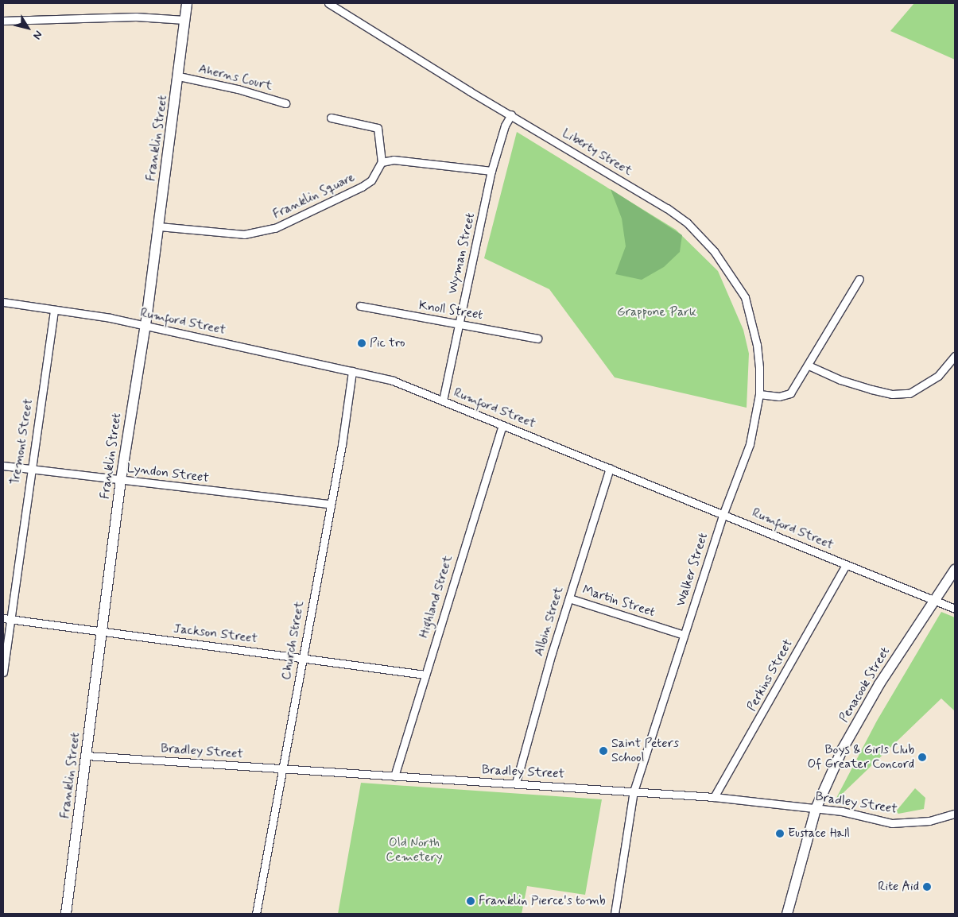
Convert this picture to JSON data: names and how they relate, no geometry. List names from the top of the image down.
{
  "streets": {
    "street": [
      "Aherns Court",
      "Franklin Street",
      "Liberty Street",
      "Franklin Square",
      "Wyman Street",
      "Knoll Street",
      "Rumford Street",
      "Tremont Street",
      "Lyndon Street",
      "Walker Street",
      "Highland Street",
      "Martin Street",
      "Albin Street",
      "Jackson Street",
      "Church Street",
      "Perkins Street",
      "Penacook Street",
      "Bradley Street"
    ]
  },
  "crossings": [
    ["Aherns Court", "Franklin Street"],
    ["Franklin Street", "Franklin Square"],
    ["Franklin Street", "Rumford Street"],
    ["Franklin Street", "Lyndon Street"],
    ["Franklin Street", "Jackson Street"],
    ["Franklin Street", "Bradley Street"],
    ["Liberty Street", "Wyman Street"],
    ["Liberty Street", "Walker Street"],
    ["Wyman Street", "Knoll Street"],
    ["Wyman Street", "Rumford Street"],
    ["Rumford Street", "Tremont Street"],
    ["Rumford Street", "Walker Street"],
    ["Rumford Street", "Highland Street"],
    ["Rumford Street", "Albin Street"],
    ["Rumford Street", "Church Street"],
    ["Rumford Street", "Perkins Street"],
    ["Rumford Street", "Penacook Street"],
    ["Tremont Street", "Lyndon Street"],
    ["Tremont Street", "Jackson Street"],
    ["Lyndon Street", "Church Street"],
    ["Walker Street", "Martin Street"],
    ["Walker Street", "Bradley Street"],
    ["Highland Street", "Jackson Street"],
    ["Highland Street", "Bradley Street"],
    ["Martin Street", "Albin Street"],
    ["Albin Street", "Bradley Street"],
    ["Jackson Street", "Church Street"],
    ["Church Street", "Bradley Street"],
    ["Perkins Street", "Bradley Street"],
    ["Penacook Street", "Bradley Street"]
  ],
  "parks": ["Grappone Park", "Old North Cemetery"],
  "places": [
    "Pic tro",
    "Saint Peters School",
    "Boys & Girls Club Of Greater Concord",
    "Eustace Hall",
    "Rite Aid",
    "Franklin Pierce's tomb"
  ],
  "north": "bottom right"
}
